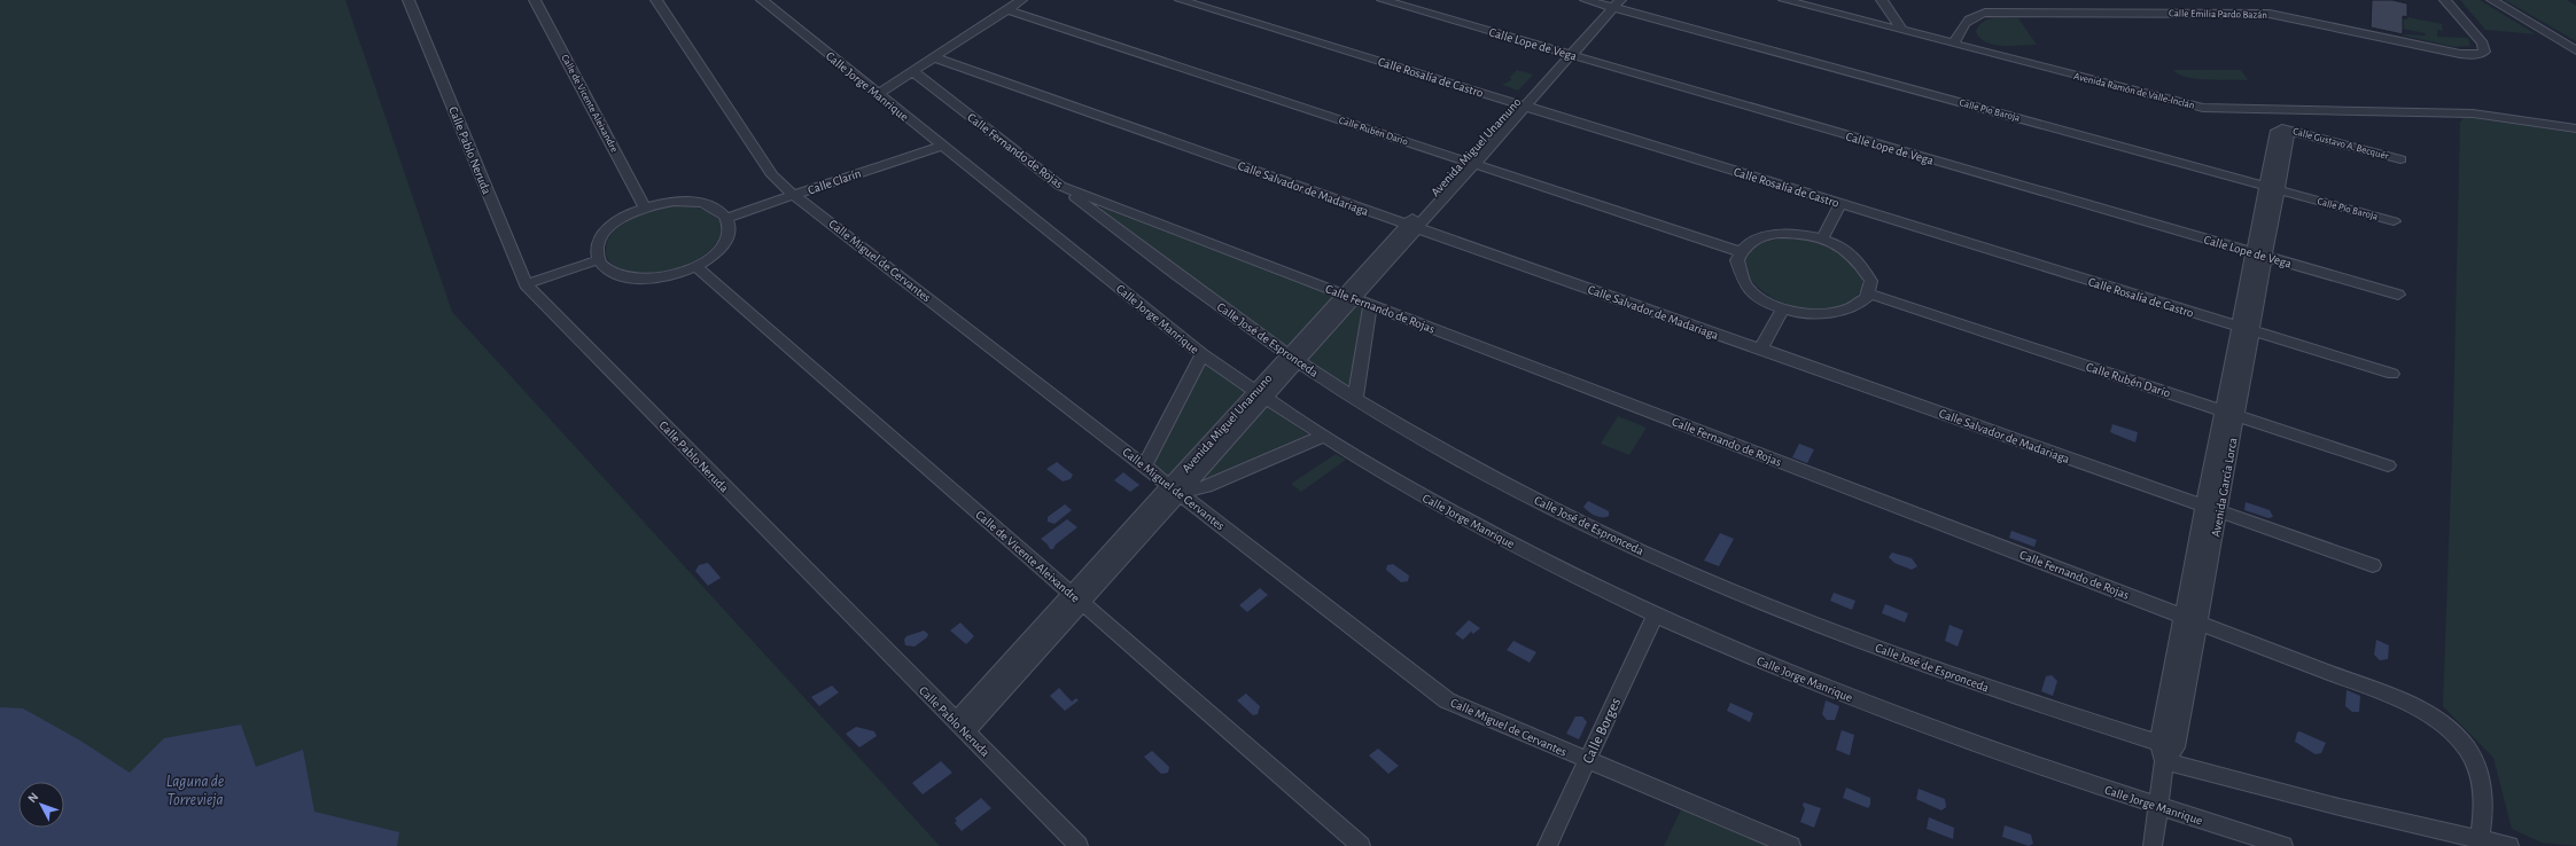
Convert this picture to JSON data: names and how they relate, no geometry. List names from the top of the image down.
{
  "streets": {
    "street": [
      "Calle Emilia Pardo Bazán",
      "Calle Lope de Vega",
      "Calle Rosalía de Castro",
      "Calle Jorge Manrique",
      "Avenida Ramón de Valle-Inclán",
      "Calle de Vicente Aleixandre",
      "Calle Pío Baroja",
      "Calle Rubén Darío",
      "Calle Gustavo A. Becquér",
      "Avenida Miguel Unamuno",
      "Calle Pablo Neruda",
      "Calle Fernando de Rojas",
      "Calle Clarín",
      "Calle Salvador de Madariaga",
      "Calle Miguel de Cervantes",
      "Calle José de Espronceda",
      "Avenida García Lorca",
      "Calle Borges"
    ]
  },
  "crossings": [
    ["Calle Emilia Pardo Bazán", "Avenida Ramón de Valle-Inclán"],
    ["Calle Lope de Vega", "Avenida Miguel Unamuno"],
    ["Calle Lope de Vega", "Avenida García Lorca"],
    ["Calle Rosalía de Castro", "Avenida Miguel Unamuno"],
    ["Calle Rosalía de Castro", "Avenida García Lorca"],
    ["Calle Jorge Manrique", "Avenida Miguel Unamuno"],
    ["Calle Jorge Manrique", "Calle Clarín"],
    ["Calle Jorge Manrique", "Avenida García Lorca"],
    ["Calle Jorge Manrique", "Calle Borges"],
    ["Avenida Ramón de Valle-Inclán", "Avenida García Lorca"],
    ["Calle de Vicente Aleixandre", "Avenida Miguel Unamuno"],
    ["Calle Pío Baroja", "Avenida Miguel Unamuno"],
    ["Calle Pío Baroja", "Avenida García Lorca"],
    ["Calle Rubén Darío", "Avenida Miguel Unamuno"],
    ["Calle Rubén Darío", "Avenida García Lorca"],
    ["Calle Gustavo A. Becquér", "Avenida García Lorca"],
    ["Avenida Miguel Unamuno", "Calle Pablo Neruda"],
    ["Avenida Miguel Unamuno", "Calle Fernando de Rojas"],
    ["Avenida Miguel Unamuno", "Calle Salvador de Madariaga"],
    ["Avenida Miguel Unamuno", "Calle Miguel de Cervantes"],
    ["Avenida Miguel Unamuno", "Calle José de Espronceda"],
    ["Calle Fernando de Rojas", "Calle José de Espronceda"],
    ["Calle Fernando de Rojas", "Avenida García Lorca"],
    ["Calle Clarín", "Calle Miguel de Cervantes"],
    ["Calle Salvador de Madariaga", "Avenida García Lorca"],
    ["Calle Miguel de Cervantes", "Calle Borges"],
    ["Calle José de Espronceda", "Avenida García Lorca"]
  ],
  "water": ["Laguna de Torrevieja"],
  "north": "top left"
}
